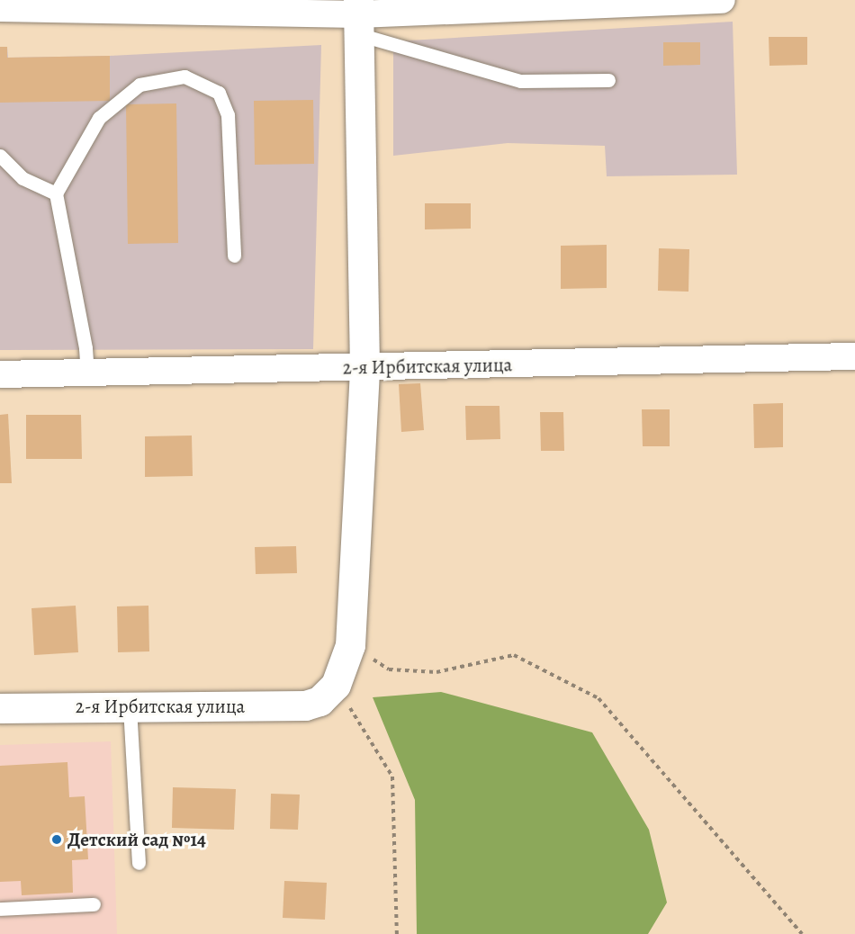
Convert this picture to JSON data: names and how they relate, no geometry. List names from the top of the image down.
{
  "streets": {
    "street": ["2-я Ирбитская улица"]
  },
  "places": ["Детский сад №14"]
}
